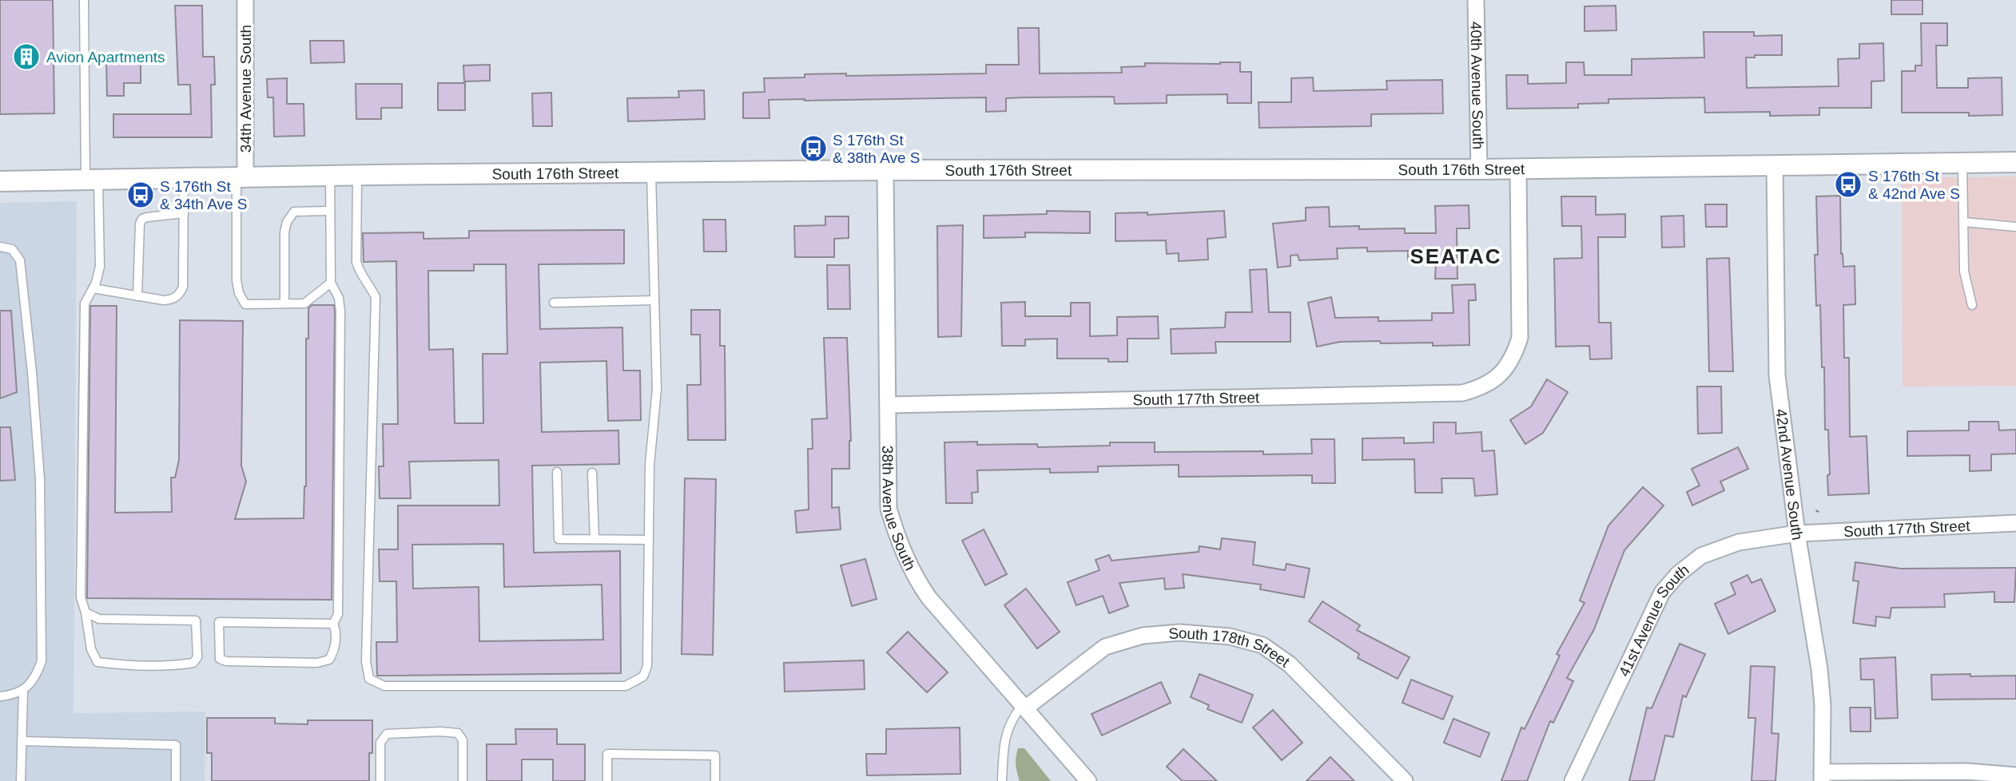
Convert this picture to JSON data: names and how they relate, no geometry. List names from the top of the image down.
{
  "streets": {
    "street": [
      "40th Avenue South",
      "34th Avenue South",
      "South 176th Street",
      "South 177th Street",
      "42nd Avenue South",
      "38th Avenue South",
      "41st Avenue South",
      "South 178th Street"
    ]
  },
  "crossings": [
    ["40th Avenue South", "South 176th Street"],
    ["34th Avenue South", "South 176th Street"],
    ["South 176th Street", "South 177th Street"],
    ["South 176th Street", "42nd Avenue South"],
    ["South 176th Street", "38th Avenue South"],
    ["South 177th Street", "42nd Avenue South"],
    ["South 177th Street", "38th Avenue South"],
    ["South 177th Street", "41st Avenue South"],
    ["42nd Avenue South", "41st Avenue South"],
    ["38th Avenue South", "South 178th Street"]
  ],
  "districts": ["SEATAC"],
  "places": {
    "building": ["Avion Apartments"],
    "bus stop": ["S 176th St & 38th Ave S", "S 176th St & 42nd Ave S", "S 176th St & 34th Ave S"]
  }
}
